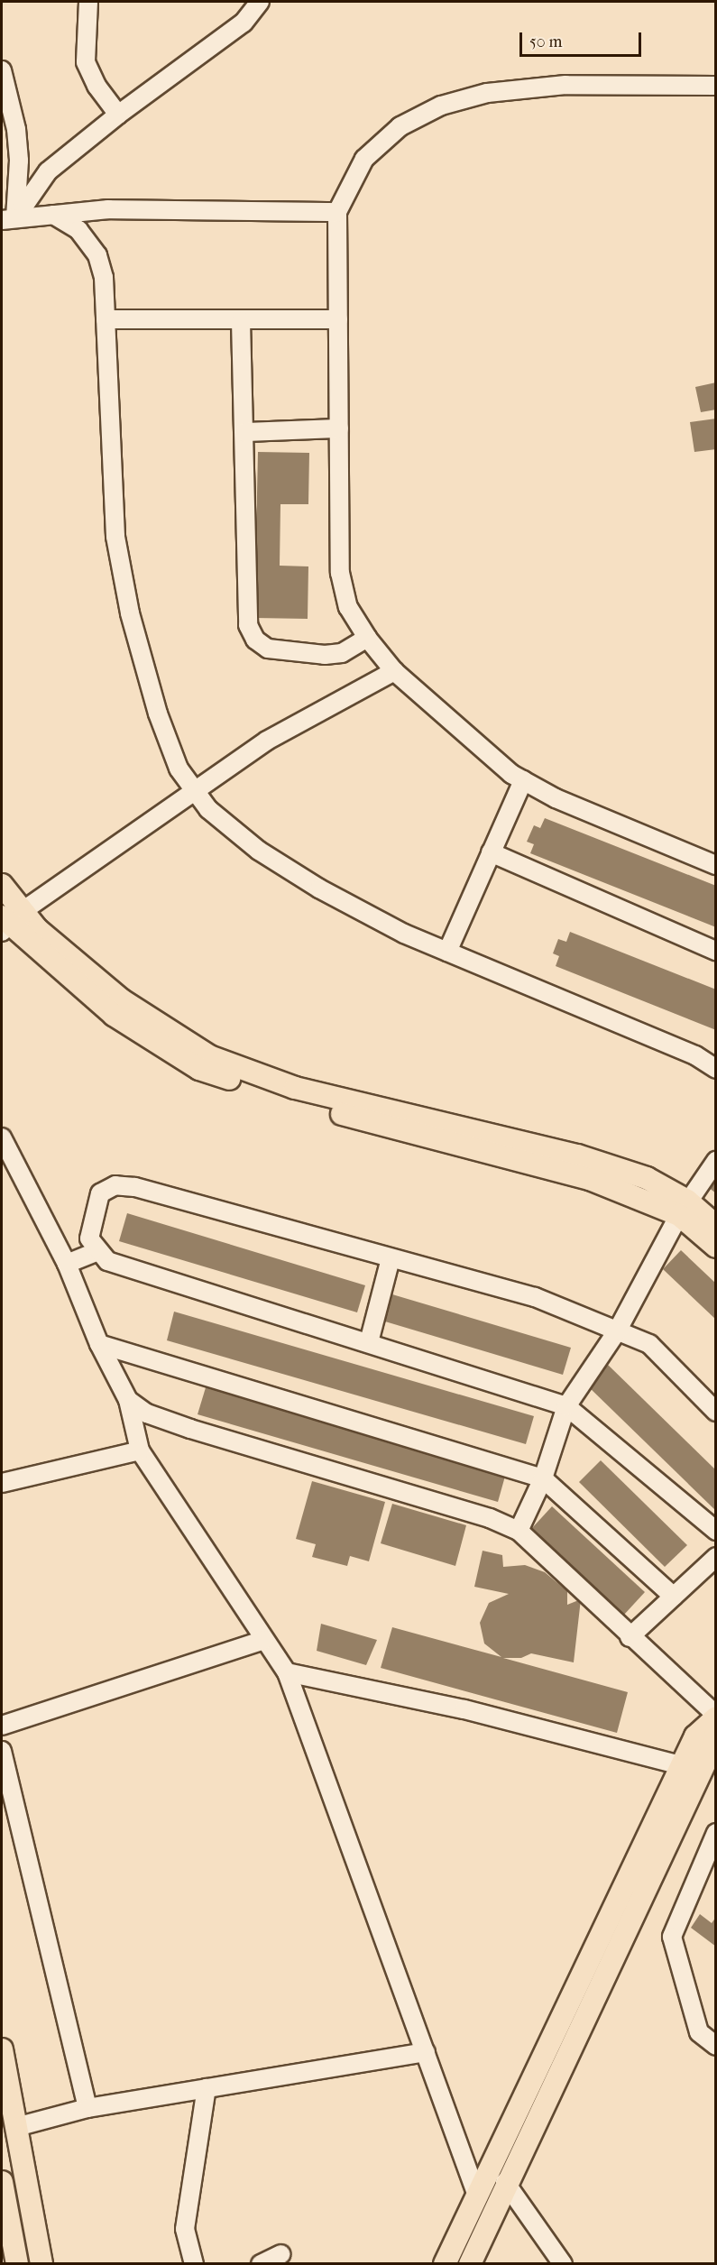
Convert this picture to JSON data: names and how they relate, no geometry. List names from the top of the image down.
{
  "scale_bar": "50 m"
}
